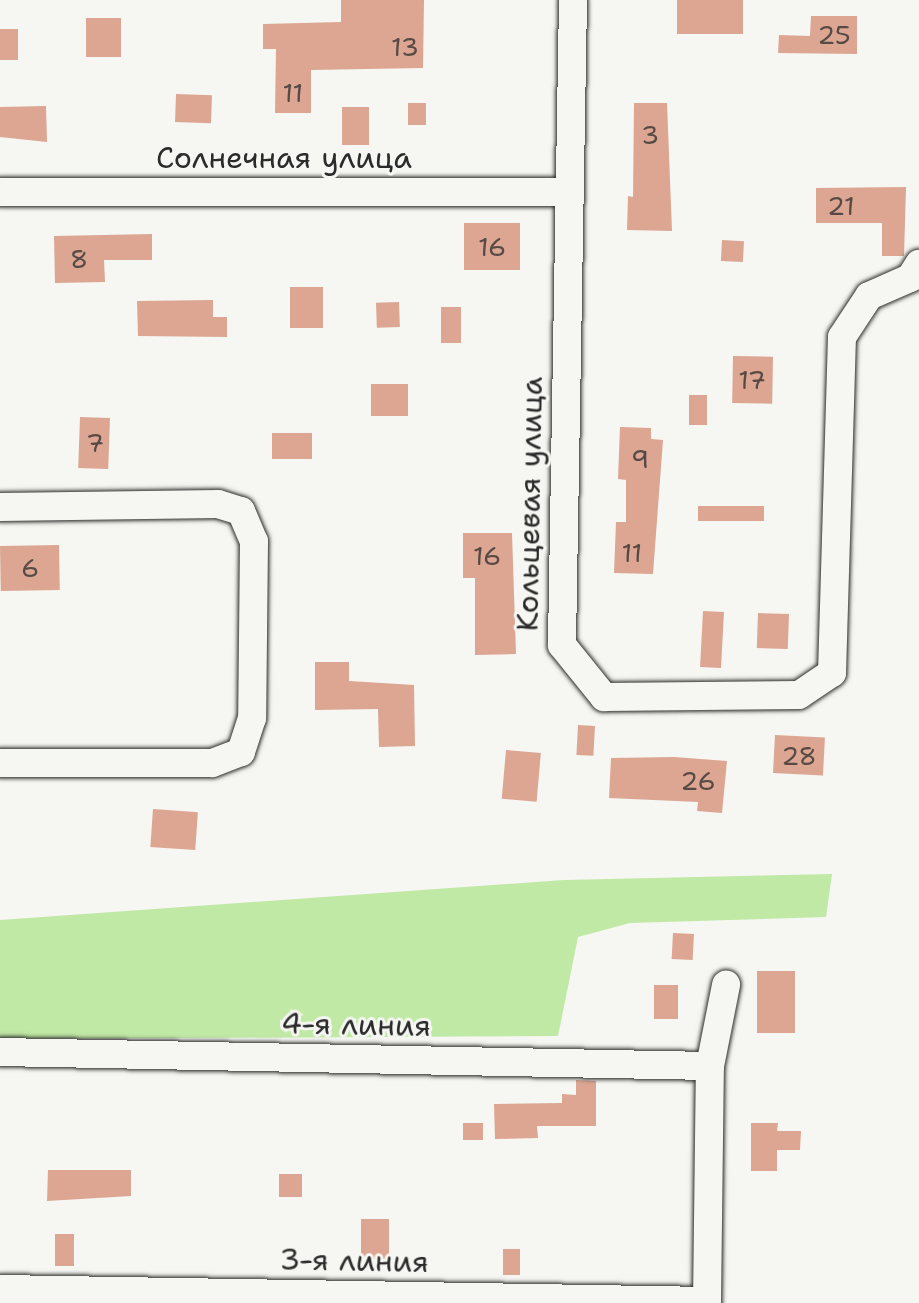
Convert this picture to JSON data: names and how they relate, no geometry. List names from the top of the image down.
{
  "streets": {
    "street": [
      "Солнечная улица",
      "Кольцевая улица",
      "4-я линия",
      "3-я линия"
    ]
  },
  "crossings": [
    ["Солнечная улица", "Кольцевая улица"]
  ],
  "house_numbers": [
    "25",
    "13",
    "11",
    "3",
    "21",
    "16",
    "8",
    "17",
    "7",
    "9",
    "11",
    "16",
    "6",
    "28",
    "26"
  ]
}
